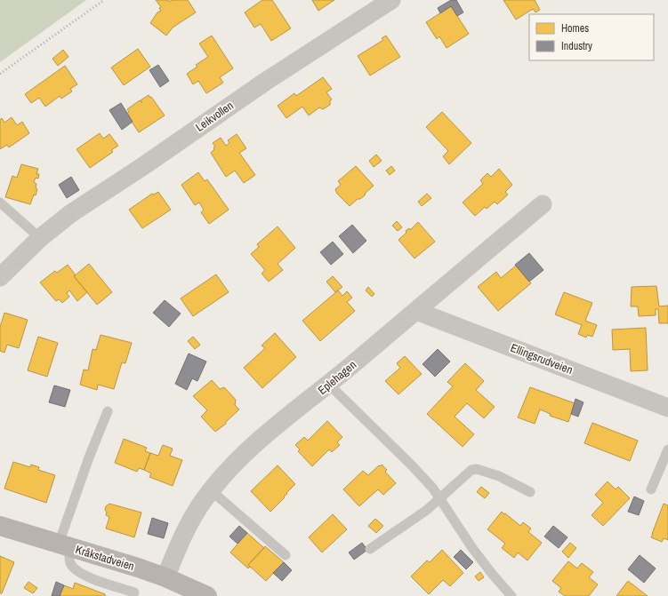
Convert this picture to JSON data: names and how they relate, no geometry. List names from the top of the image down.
{
  "streets": {
    "main road": ["Kråkstadveien"],
    "street": ["Leikvollen", "Ellingsrudveien", "Eplehagen"]
  },
  "crossings": [
    ["Ellingsrudveien", "Eplehagen"],
    ["Eplehagen", "Kråkstadveien"]
  ],
  "legend": ["Homes", "Industry"]
}
